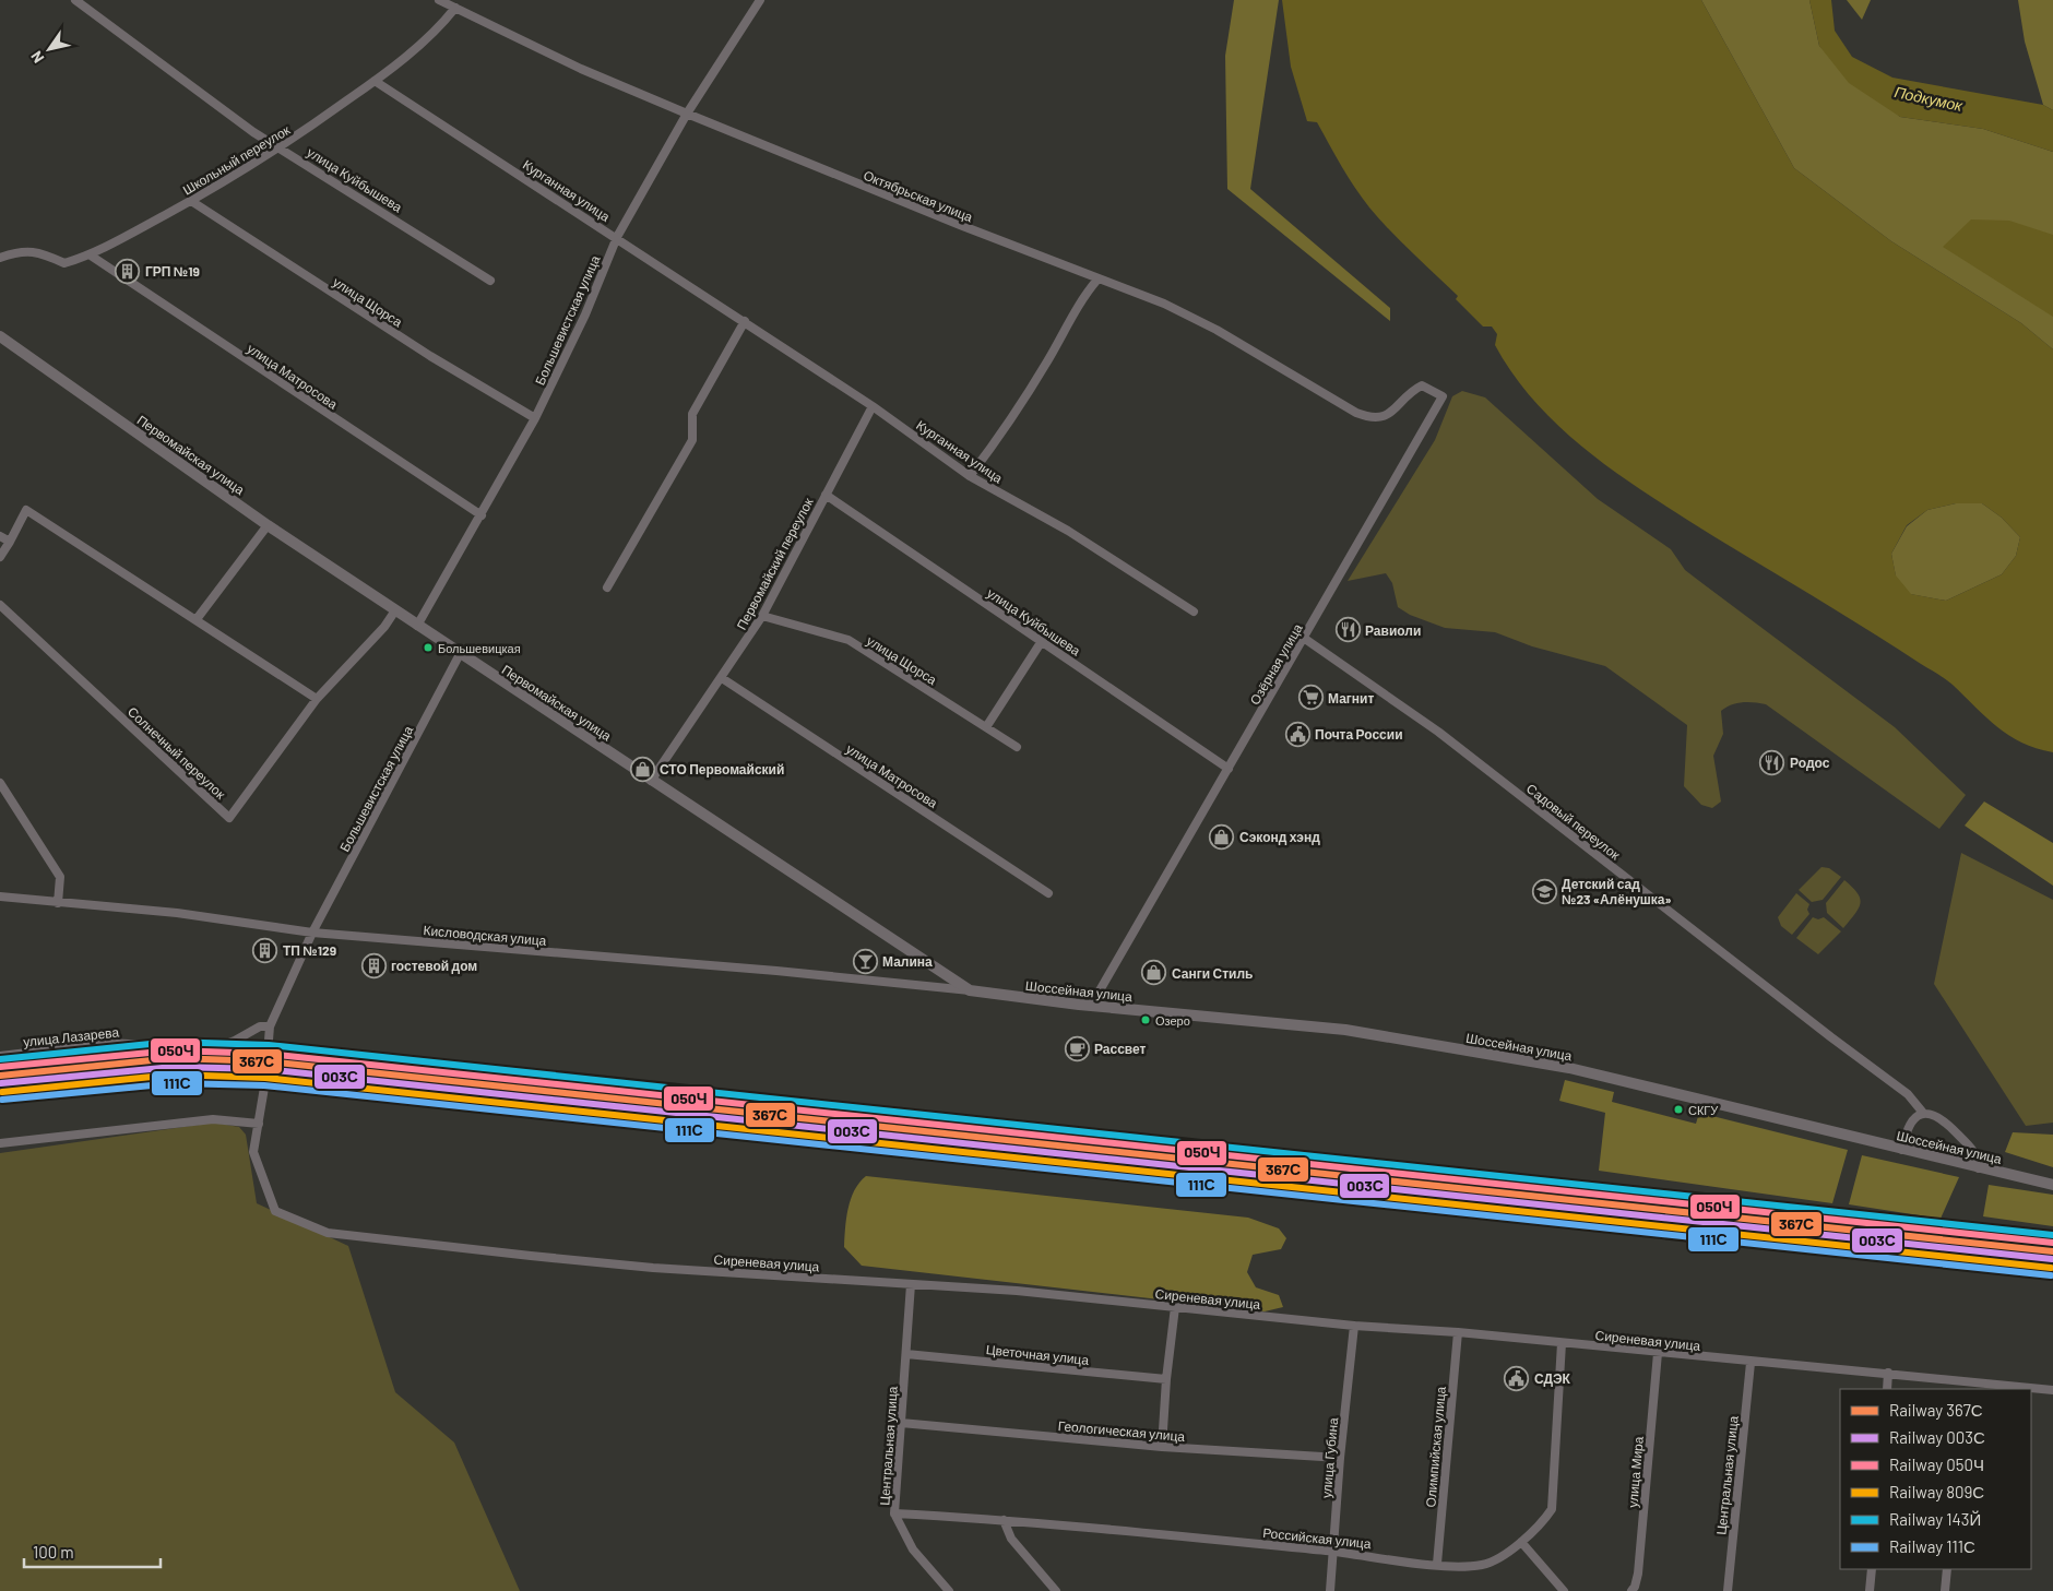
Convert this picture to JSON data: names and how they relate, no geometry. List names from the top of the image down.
{
  "streets": {
    "main road": ["Первомайская улица", "Шоссейная улица"],
    "street": [
      "Школьный переулок",
      "улица Куйбышева",
      "Курганная улица",
      "Октябрьская улица",
      "улица Щорса",
      "Большевистская улица",
      "улица Матросова",
      "Первомайский переулок",
      "Озёрная улица",
      "Солнечный переулок",
      "Садовый переулок",
      "Кисловодская улица",
      "улица Лазарева",
      "Сиреневая улица",
      "Цветочная улица",
      "Геологическая улица",
      "Центральная улица",
      "Олимпийская улица",
      "улица Губина",
      "улица Мира",
      "Российская улица"
    ]
  },
  "crossings": [
    ["Школьный переулок", "улица Куйбышева"],
    ["Школьный переулок", "Курганная улица"],
    ["Школьный переулок", "Октябрьская улица"],
    ["Школьный переулок", "улица Щорса"],
    ["Школьный переулок", "улица Матросова"],
    ["улица Куйбышева", "Первомайский переулок"],
    ["улица Куйбышева", "Озёрная улица"],
    ["Курганная улица", "Большевистская улица"],
    ["Курганная улица", "Первомайский переулок"],
    ["Октябрьская улица", "Большевистская улица"],
    ["Октябрьская улица", "Озёрная улица"],
    ["улица Щорса", "Большевистская улица"],
    ["улица Щорса", "Первомайский переулок"],
    ["Большевистская улица", "улица Матросова"],
    ["Большевистская улица", "Первомайская улица"],
    ["Большевистская улица", "Кисловодская улица"],
    ["Большевистская улица", "улица Лазарева"],
    ["Большевистская улица", "Сиреневая улица"],
    ["улица Матросова", "Первомайский переулок"],
    ["Первомайская улица", "Первомайский переулок"],
    ["Первомайская улица", "Солнечный переулок"],
    ["Первомайская улица", "Кисловодская улица"],
    ["Первомайская улица", "Шоссейная улица"],
    ["Озёрная улица", "Садовый переулок"],
    ["Озёрная улица", "Шоссейная улица"],
    ["Садовый переулок", "Шоссейная улица"],
    ["Кисловодская улица", "Шоссейная улица"],
    ["Сиреневая улица", "Центральная улица"],
    ["Сиреневая улица", "Олимпийская улица"],
    ["Сиреневая улица", "улица Губина"],
    ["Сиреневая улица", "улица Мира"],
    ["Сиреневая улица", "Российская улица"],
    ["Цветочная улица", "Центральная улица"],
    ["Геологическая улица", "Центральная улица"],
    ["Геологическая улица", "улица Губина"],
    ["Центральная улица", "Российская улица"],
    ["Олимпийская улица", "Российская улица"],
    ["улица Губина", "Российская улица"]
  ],
  "water": ["Подкумок"],
  "places": {
    "building": ["ГРП №19", "ТП №129", "гостевой дом"],
    "restaurant": ["Равиоли", "Родос"],
    "other": ["Большевицкая", "Озеро", "СКГУ"],
    "supermarket": ["Магнит"],
    "public building": ["Почта России", "СДЭК"],
    "shop": ["СТО Первомайский", "Сэконд хэнд", "Санги Стиль"],
    "school or university": ["Детский сад №23 «Алёнушка»"],
    "bar": ["Малина"],
    "cafe": ["Рассвет"]
  },
  "lines": [
    "rail line 143Й",
    "rail line 050Ч",
    "rail line 367С",
    "rail line 003С",
    "rail line 809С",
    "rail line 111С"
  ],
  "legend": [
    "Railway 367С",
    "Railway 003С",
    "Railway 050Ч",
    "Railway 809С",
    "Railway 143Й",
    "Railway 111С"
  ],
  "scale_bar": "100 m",
  "north": "bottom left"
}
